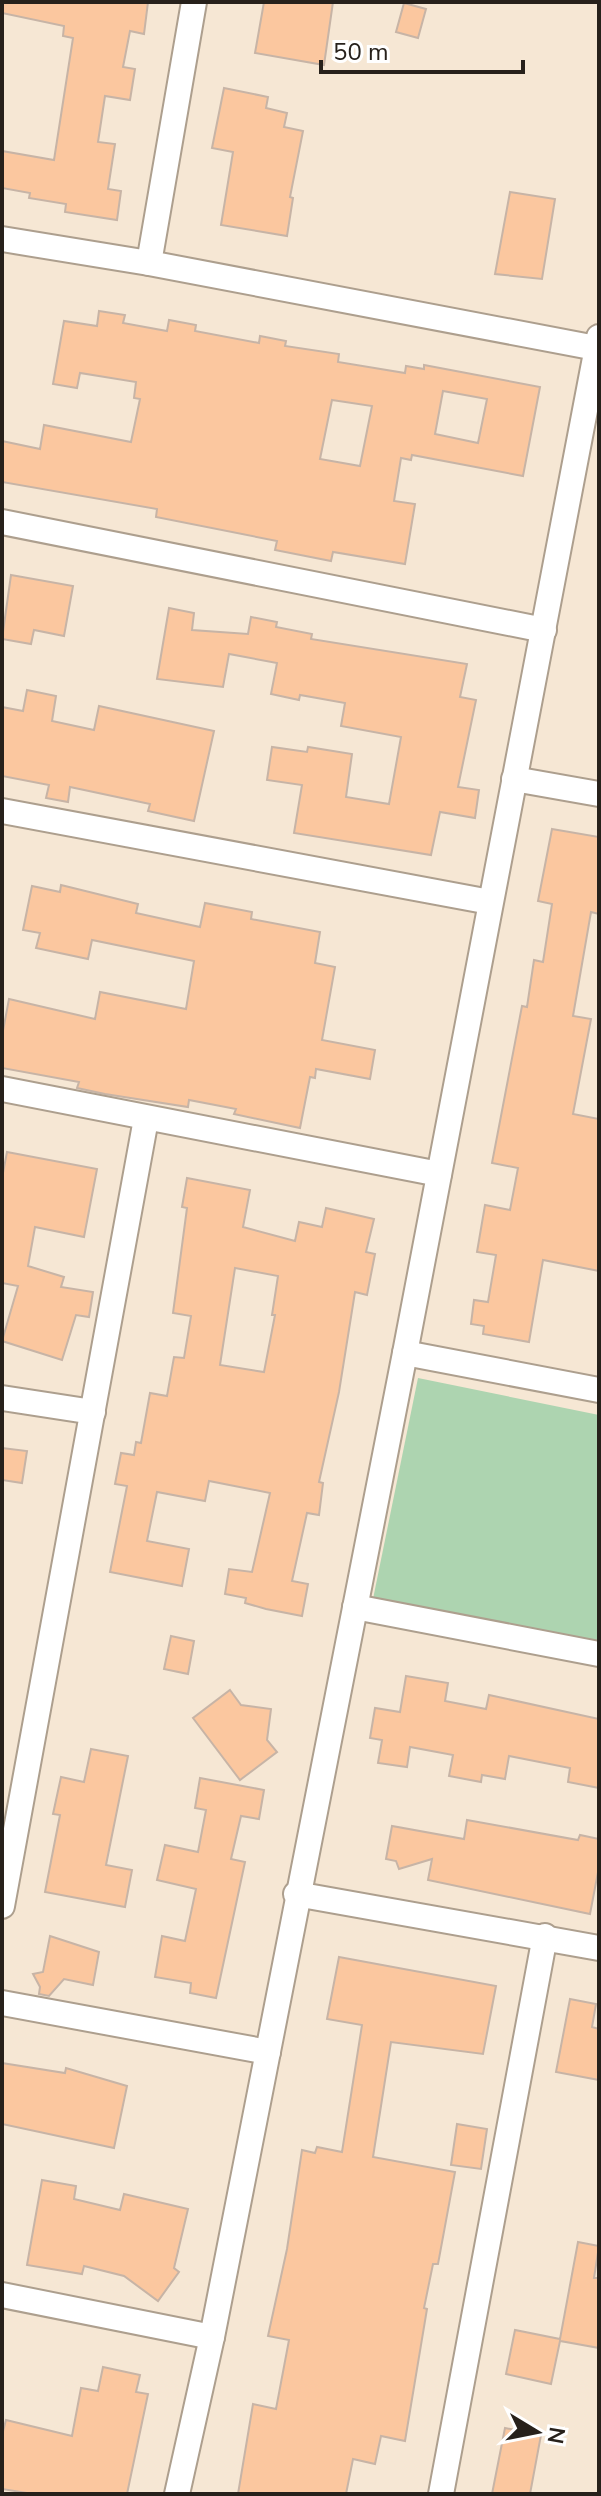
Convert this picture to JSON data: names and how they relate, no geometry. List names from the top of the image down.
{
  "scale_bar": "50 m",
  "north": "right"
}
